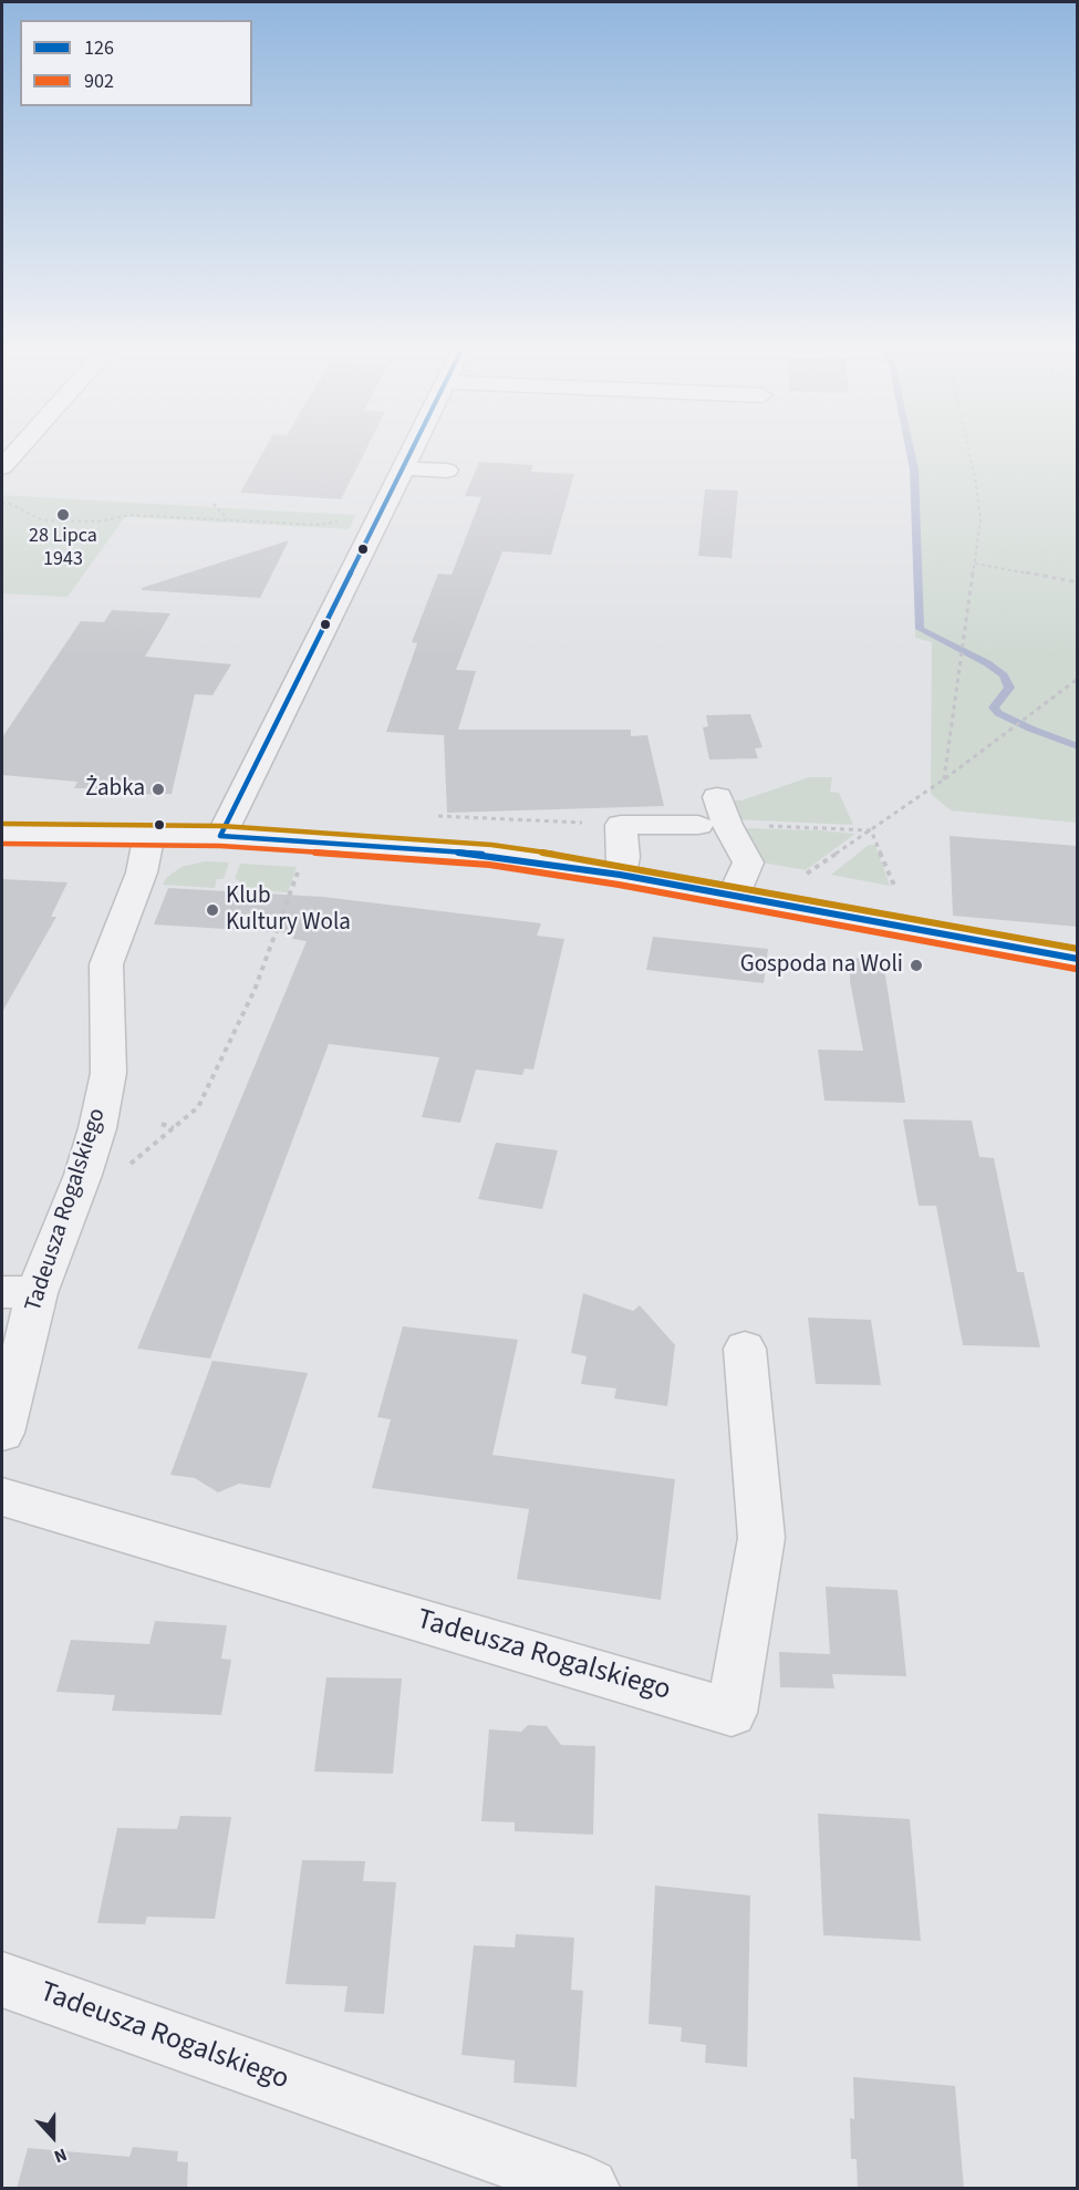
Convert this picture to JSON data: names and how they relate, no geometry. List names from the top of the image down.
{
  "streets": {
    "street": ["Tadeusza Rogalskiego"]
  },
  "places": [
    "28 Lipca 1943",
    "Żabka",
    "Klub Kultury Wola",
    "Gospoda na Woli"
  ],
  "lines": ["transit line 126", "transit line 902"],
  "legend": ["126", "902"],
  "north": "bottom"
}
